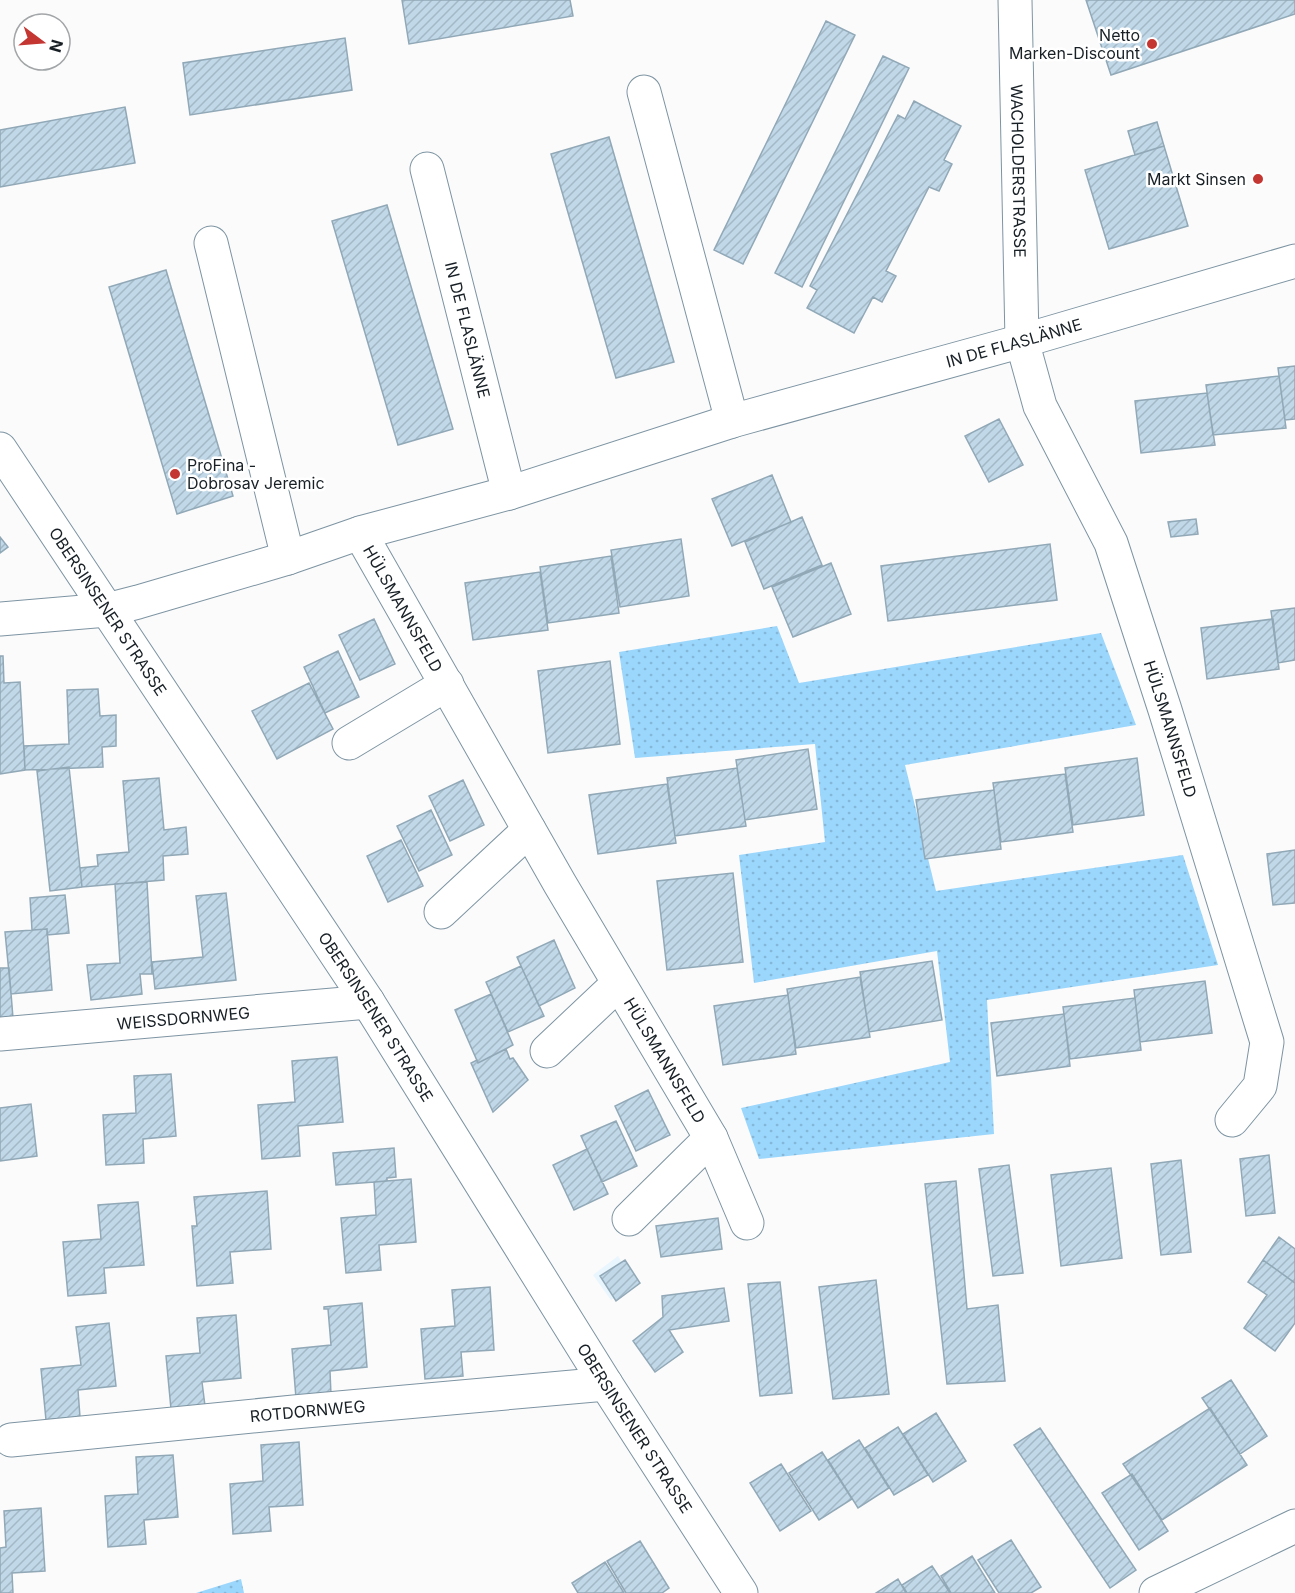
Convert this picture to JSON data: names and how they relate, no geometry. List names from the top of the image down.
{
  "streets": {
    "street": [
      "WACHOLDERSTRASSE",
      "IN DE FLASLÄNNE",
      "HÜLSMANNSFELD",
      "OBERSINSENER STRASSE",
      "WEISSDORNWEG",
      "ROTDORNWEG"
    ]
  },
  "crossings": [
    ["WACHOLDERSTRASSE", "IN DE FLASLÄNNE"],
    ["WACHOLDERSTRASSE", "HÜLSMANNSFELD"],
    ["IN DE FLASLÄNNE", "HÜLSMANNSFELD"],
    ["IN DE FLASLÄNNE", "OBERSINSENER STRASSE"],
    ["OBERSINSENER STRASSE", "WEISSDORNWEG"],
    ["OBERSINSENER STRASSE", "ROTDORNWEG"]
  ],
  "places": ["Netto Marken-Discount", "Markt Sinsen", "ProFina - Dobrosav Jeremic"],
  "north": "right"
}
